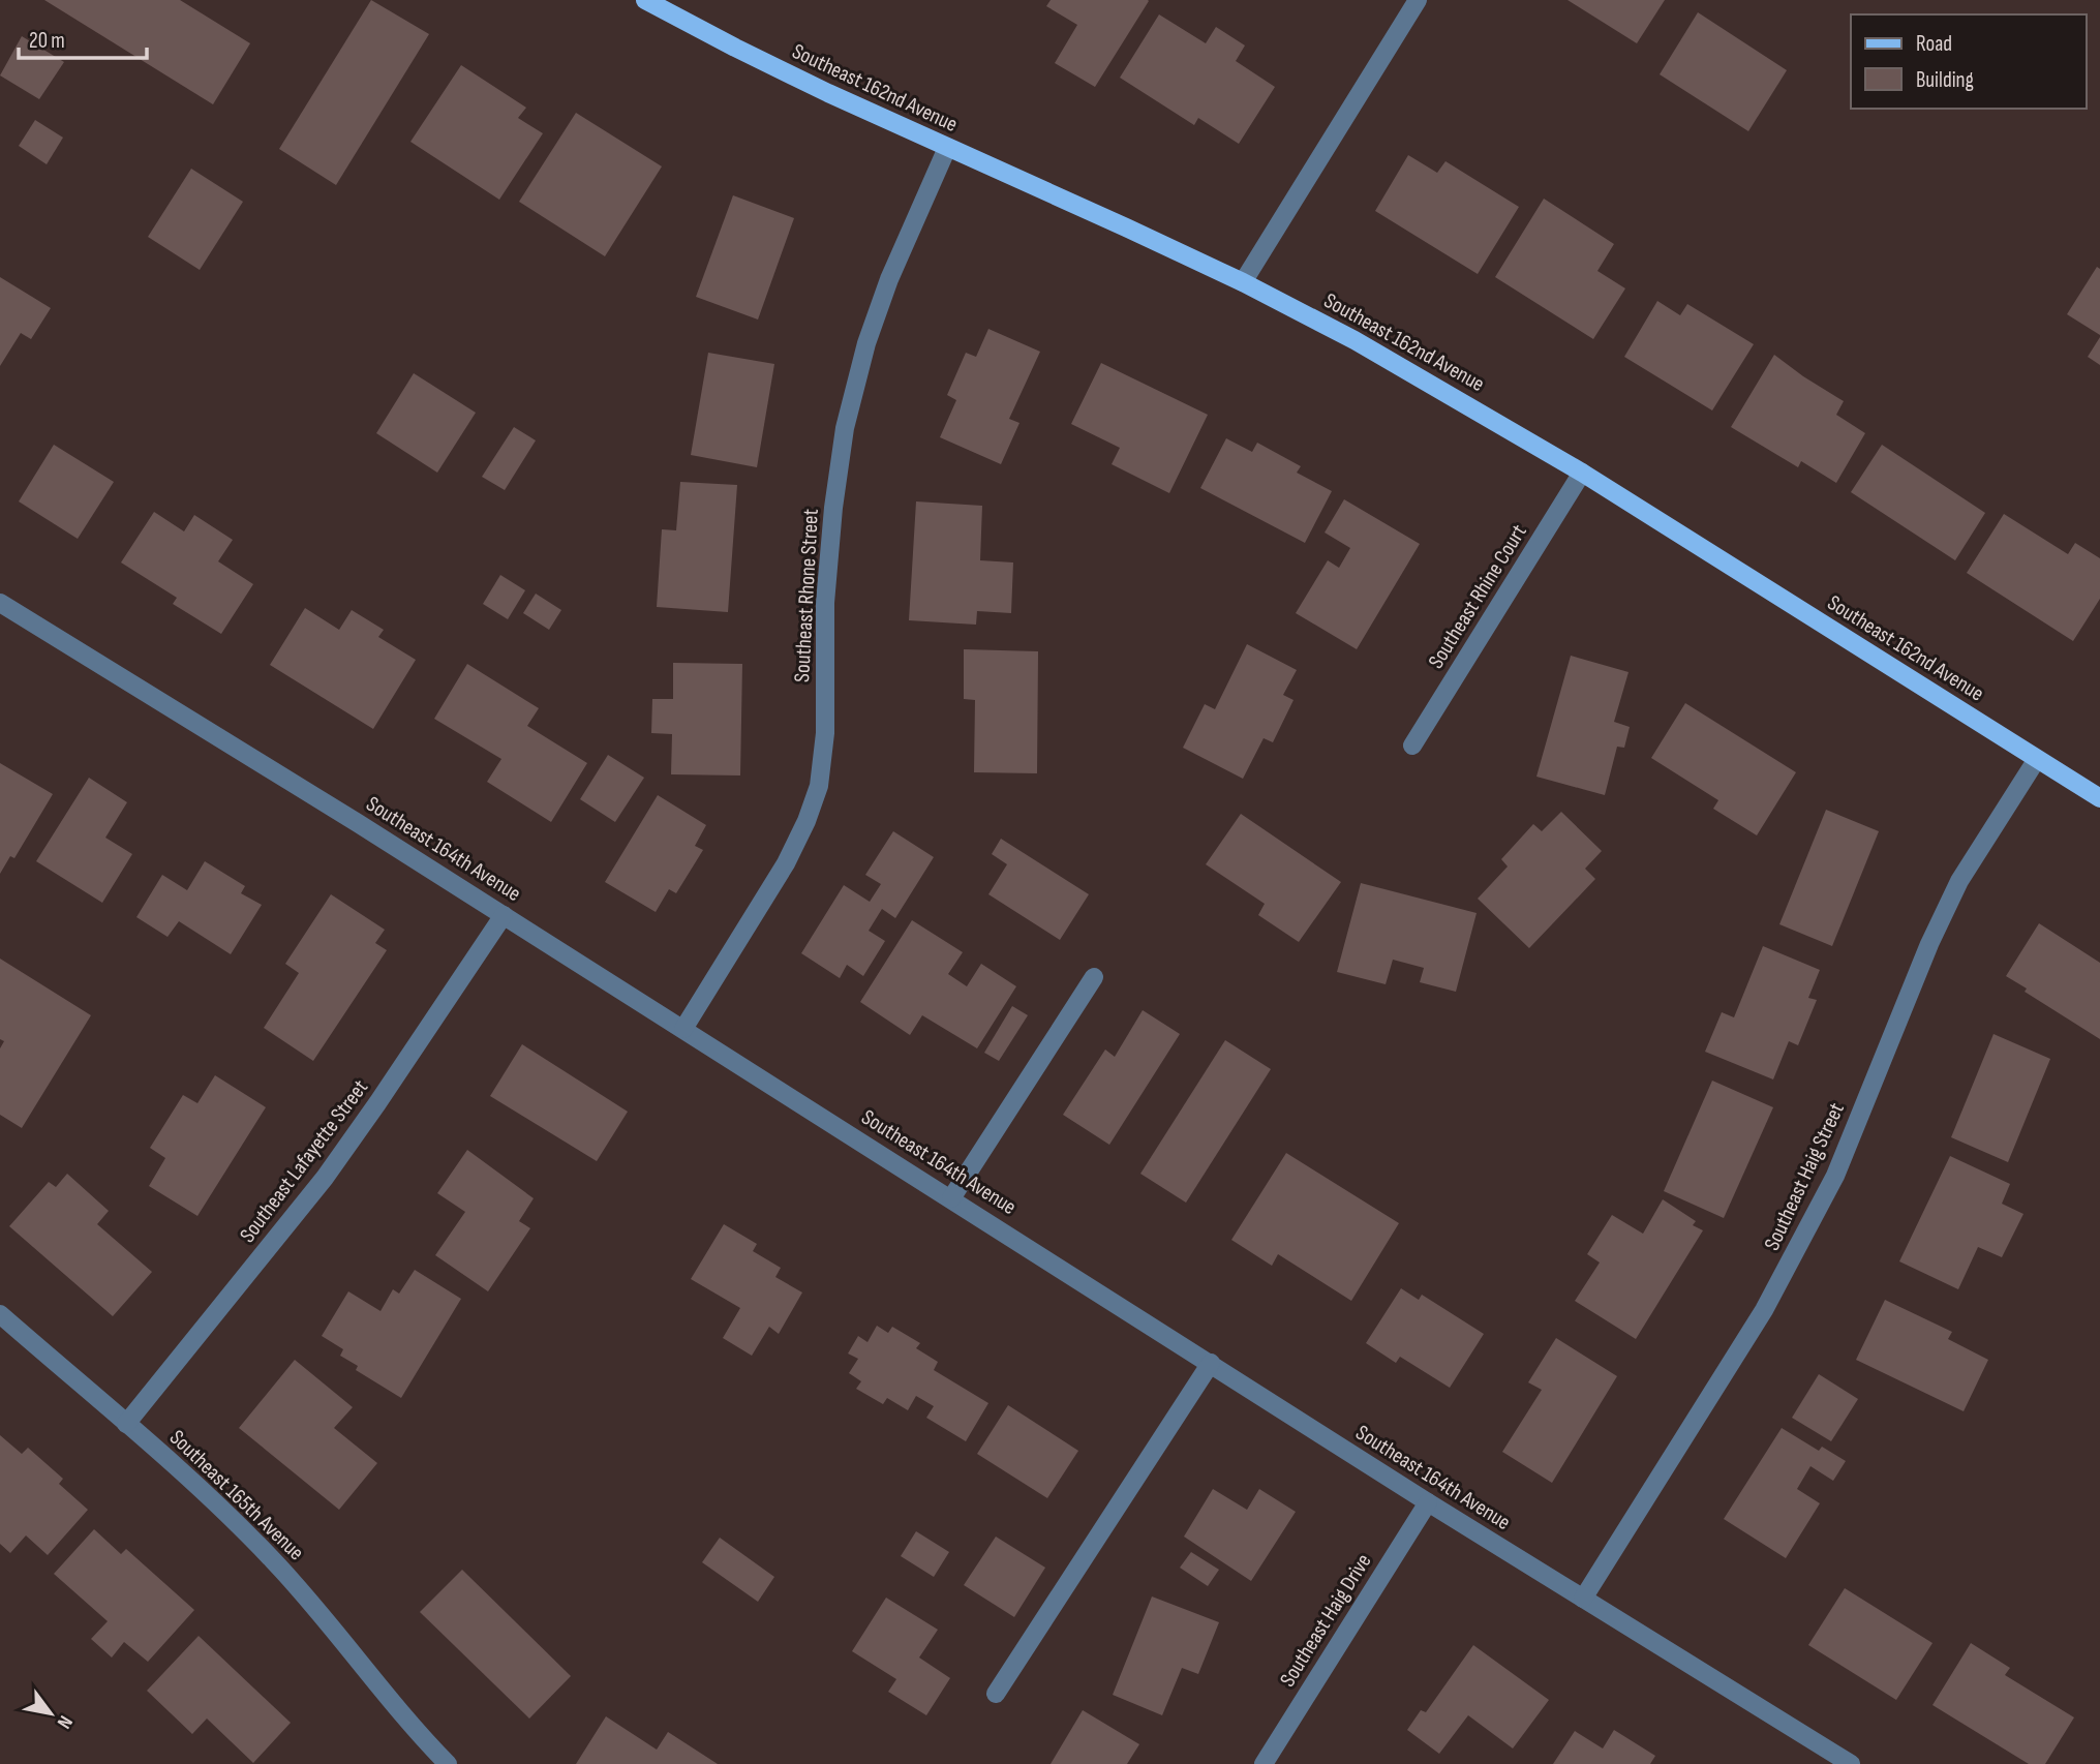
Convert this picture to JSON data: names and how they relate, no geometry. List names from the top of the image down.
{
  "streets": {
    "main road": ["Southeast 162nd Avenue"],
    "street": [
      "Southeast Rhone Street",
      "Southeast Rhine Court",
      "Southeast 164th Avenue",
      "Southeast Lafayette Street",
      "Southeast Haig Street",
      "Southeast 165th Avenue",
      "Southeast Haig Drive"
    ]
  },
  "crossings": [
    ["Southeast 162nd Avenue", "Southeast Rhone Street"],
    ["Southeast 162nd Avenue", "Southeast Rhine Court"],
    ["Southeast 162nd Avenue", "Southeast Haig Street"],
    ["Southeast Rhone Street", "Southeast 164th Avenue"],
    ["Southeast 164th Avenue", "Southeast Lafayette Street"],
    ["Southeast 164th Avenue", "Southeast Haig Street"],
    ["Southeast 164th Avenue", "Southeast Haig Drive"],
    ["Southeast Lafayette Street", "Southeast 165th Avenue"]
  ],
  "legend": ["Road", "Building"],
  "scale_bar": "20 m",
  "north": "bottom right"
}
